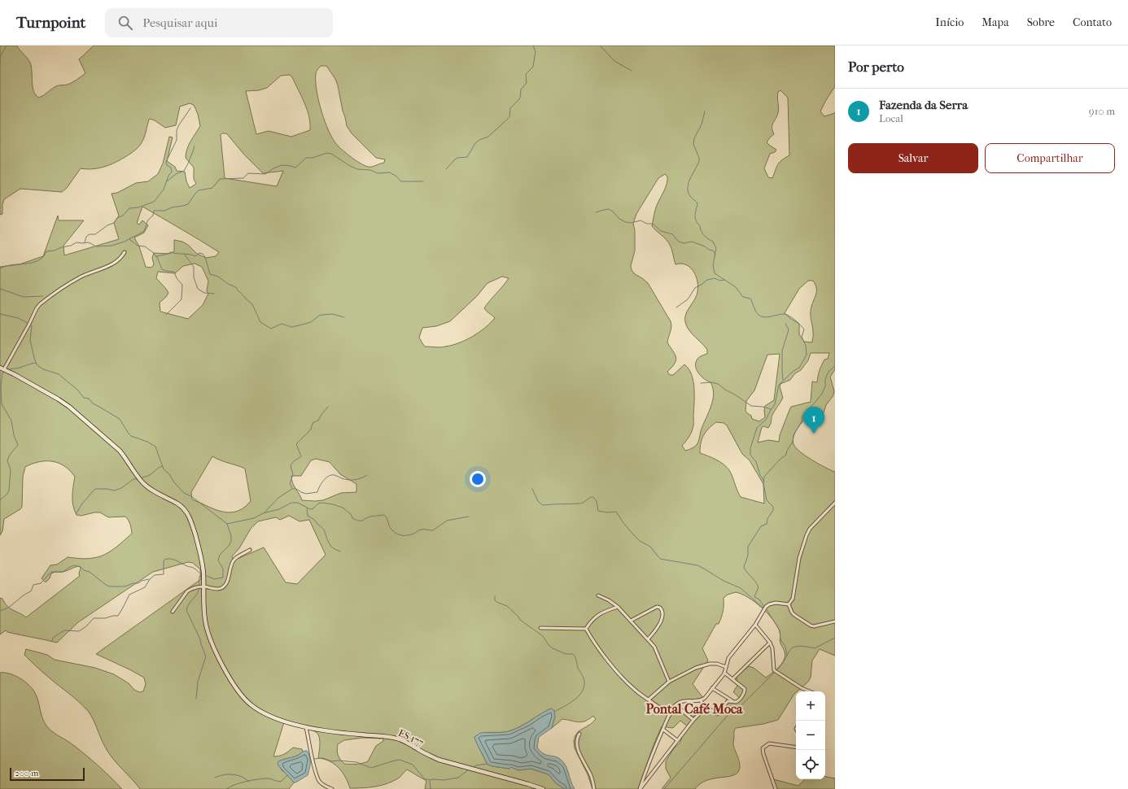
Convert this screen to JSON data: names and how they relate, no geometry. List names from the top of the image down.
{
  "streets": {
    "main road": ["ES-177"]
  },
  "districts": ["Pontal Café Moca"],
  "scale_bar": "200 m",
  "page": {
    "header": "Turnpoint",
    "search": "Pesquisar aqui",
    "nav": [
      "Início",
      "Mapa",
      "Sobre",
      "Contato"
    ],
    "heading": "Por perto",
    "list": [
      {
        "mark": "1",
        "name": "Fazenda da Serra",
        "note": "Local",
        "value": "910 m"
      }
    ],
    "buttons": ["Salvar", "Compartilhar"],
    "pins": "1",
    "map_buttons": ["+", "−"],
    "scale": "200 m"
  }
}
